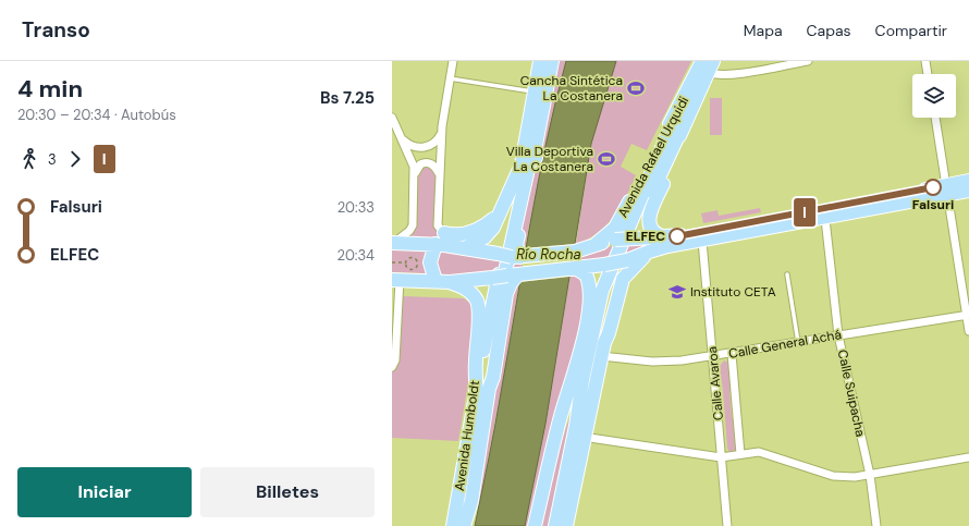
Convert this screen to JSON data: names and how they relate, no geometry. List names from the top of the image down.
{
  "streets": {
    "main road": ["Avenida Rafael Urquidi", "Avenida Humboldt"],
    "street": ["Calle General Achá", "Calle Avaroa", "Calle Suipacha"]
  },
  "crossings": [
    ["Calle General Achá", "Calle Avaroa"],
    ["Calle General Achá", "Calle Suipacha"]
  ],
  "water": ["Río Rocha"],
  "places": {
    "sports": ["Cancha Sintética La Costanera", "Villa Deportiva La Costanera"],
    "other": ["Falsuri", "ELFEC"],
    "school or university": ["Instituto CETA"]
  },
  "lines": ["bus line I"],
  "page": {
    "header": "Transo",
    "nav": ["Mapa", "Capas", "Compartir"],
    "heading": ["4 min", "20:30 – 20:34 · Autobús", "Bs 7.25"],
    "on_map": "I",
    "legs": ["3", "I"],
    "list": [
      {
        "name": "Falsuri",
        "value": "20:33"
      },
      {
        "name": "ELFEC",
        "value": "20:34"
      }
    ],
    "buttons": ["Iniciar", "Billetes"]
  }
}
